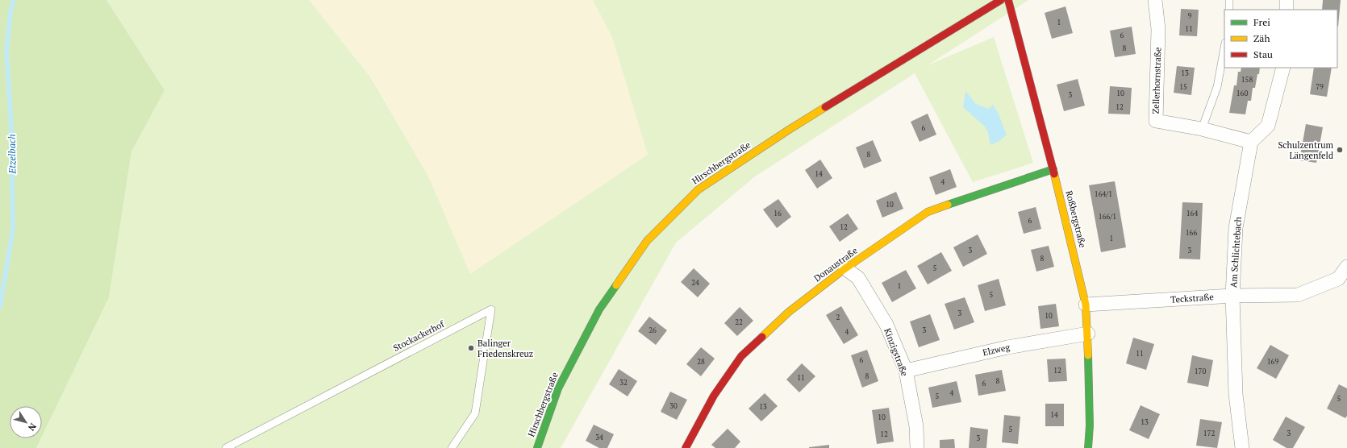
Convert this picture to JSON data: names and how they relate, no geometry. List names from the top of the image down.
{
  "streets": {
    "street": [
      "Zellerhornstraße",
      "Hirschbergstraße",
      "Roßbergstraße",
      "Am Schlichtebach",
      "Donaustraße",
      "Teckstraße",
      "Elzweg",
      "Kinzigstraße"
    ],
    "lane": ["Stockackerhof"]
  },
  "crossings": [
    ["Zellerhornstraße", "Am Schlichtebach"],
    ["Roßbergstraße", "Donaustraße"],
    ["Roßbergstraße", "Teckstraße"],
    ["Roßbergstraße", "Elzweg"],
    ["Am Schlichtebach", "Teckstraße"],
    ["Donaustraße", "Kinzigstraße"],
    ["Elzweg", "Kinzigstraße"]
  ],
  "water": ["Etzelbach"],
  "places": ["Schulzentrum Längenfeld", "Balinger Friedenskreuz"],
  "house_numbers": [
    "9",
    "1",
    "11",
    "6",
    "8",
    "13",
    "158",
    "15",
    "79",
    "10",
    "160",
    "3",
    "12",
    "6",
    "8",
    "14",
    "4",
    "164/1",
    "10",
    "16",
    "164",
    "166/1",
    "6",
    "12",
    "166",
    "1",
    "3",
    "3",
    "8",
    "5",
    "24",
    "1",
    "5",
    "3",
    "10",
    "2",
    "22",
    "26",
    "3",
    "4",
    "11",
    "6",
    "28",
    "169",
    "12",
    "170",
    "8",
    "11",
    "8",
    "32",
    "6",
    "4",
    "5",
    "5",
    "30",
    "13",
    "14",
    "10",
    "13",
    "5",
    "172",
    "3",
    "12",
    "34",
    "3"
  ],
  "legend": ["Frei", "Zäh", "Stau"],
  "north": "bottom right"
}
